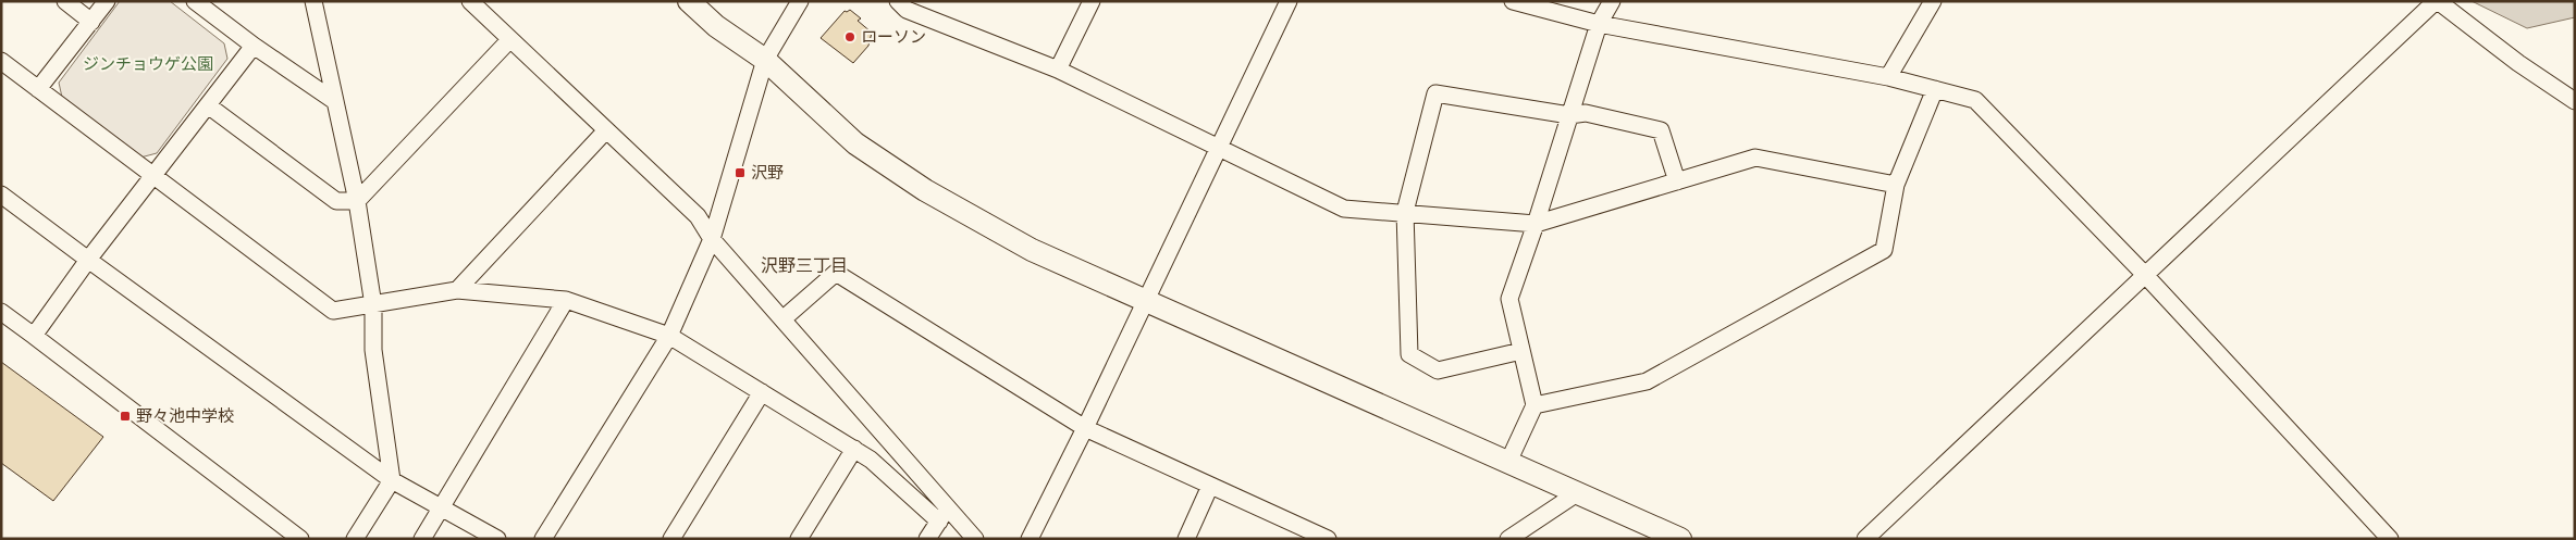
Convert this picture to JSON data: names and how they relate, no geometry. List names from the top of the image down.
{
  "districts": ["沢野三丁目"],
  "parks": ["ジンチョウゲ公園"],
  "places": {
    "other": ["ローソン"],
    "transit": ["沢野", "野々池中学校"]
  }
}
